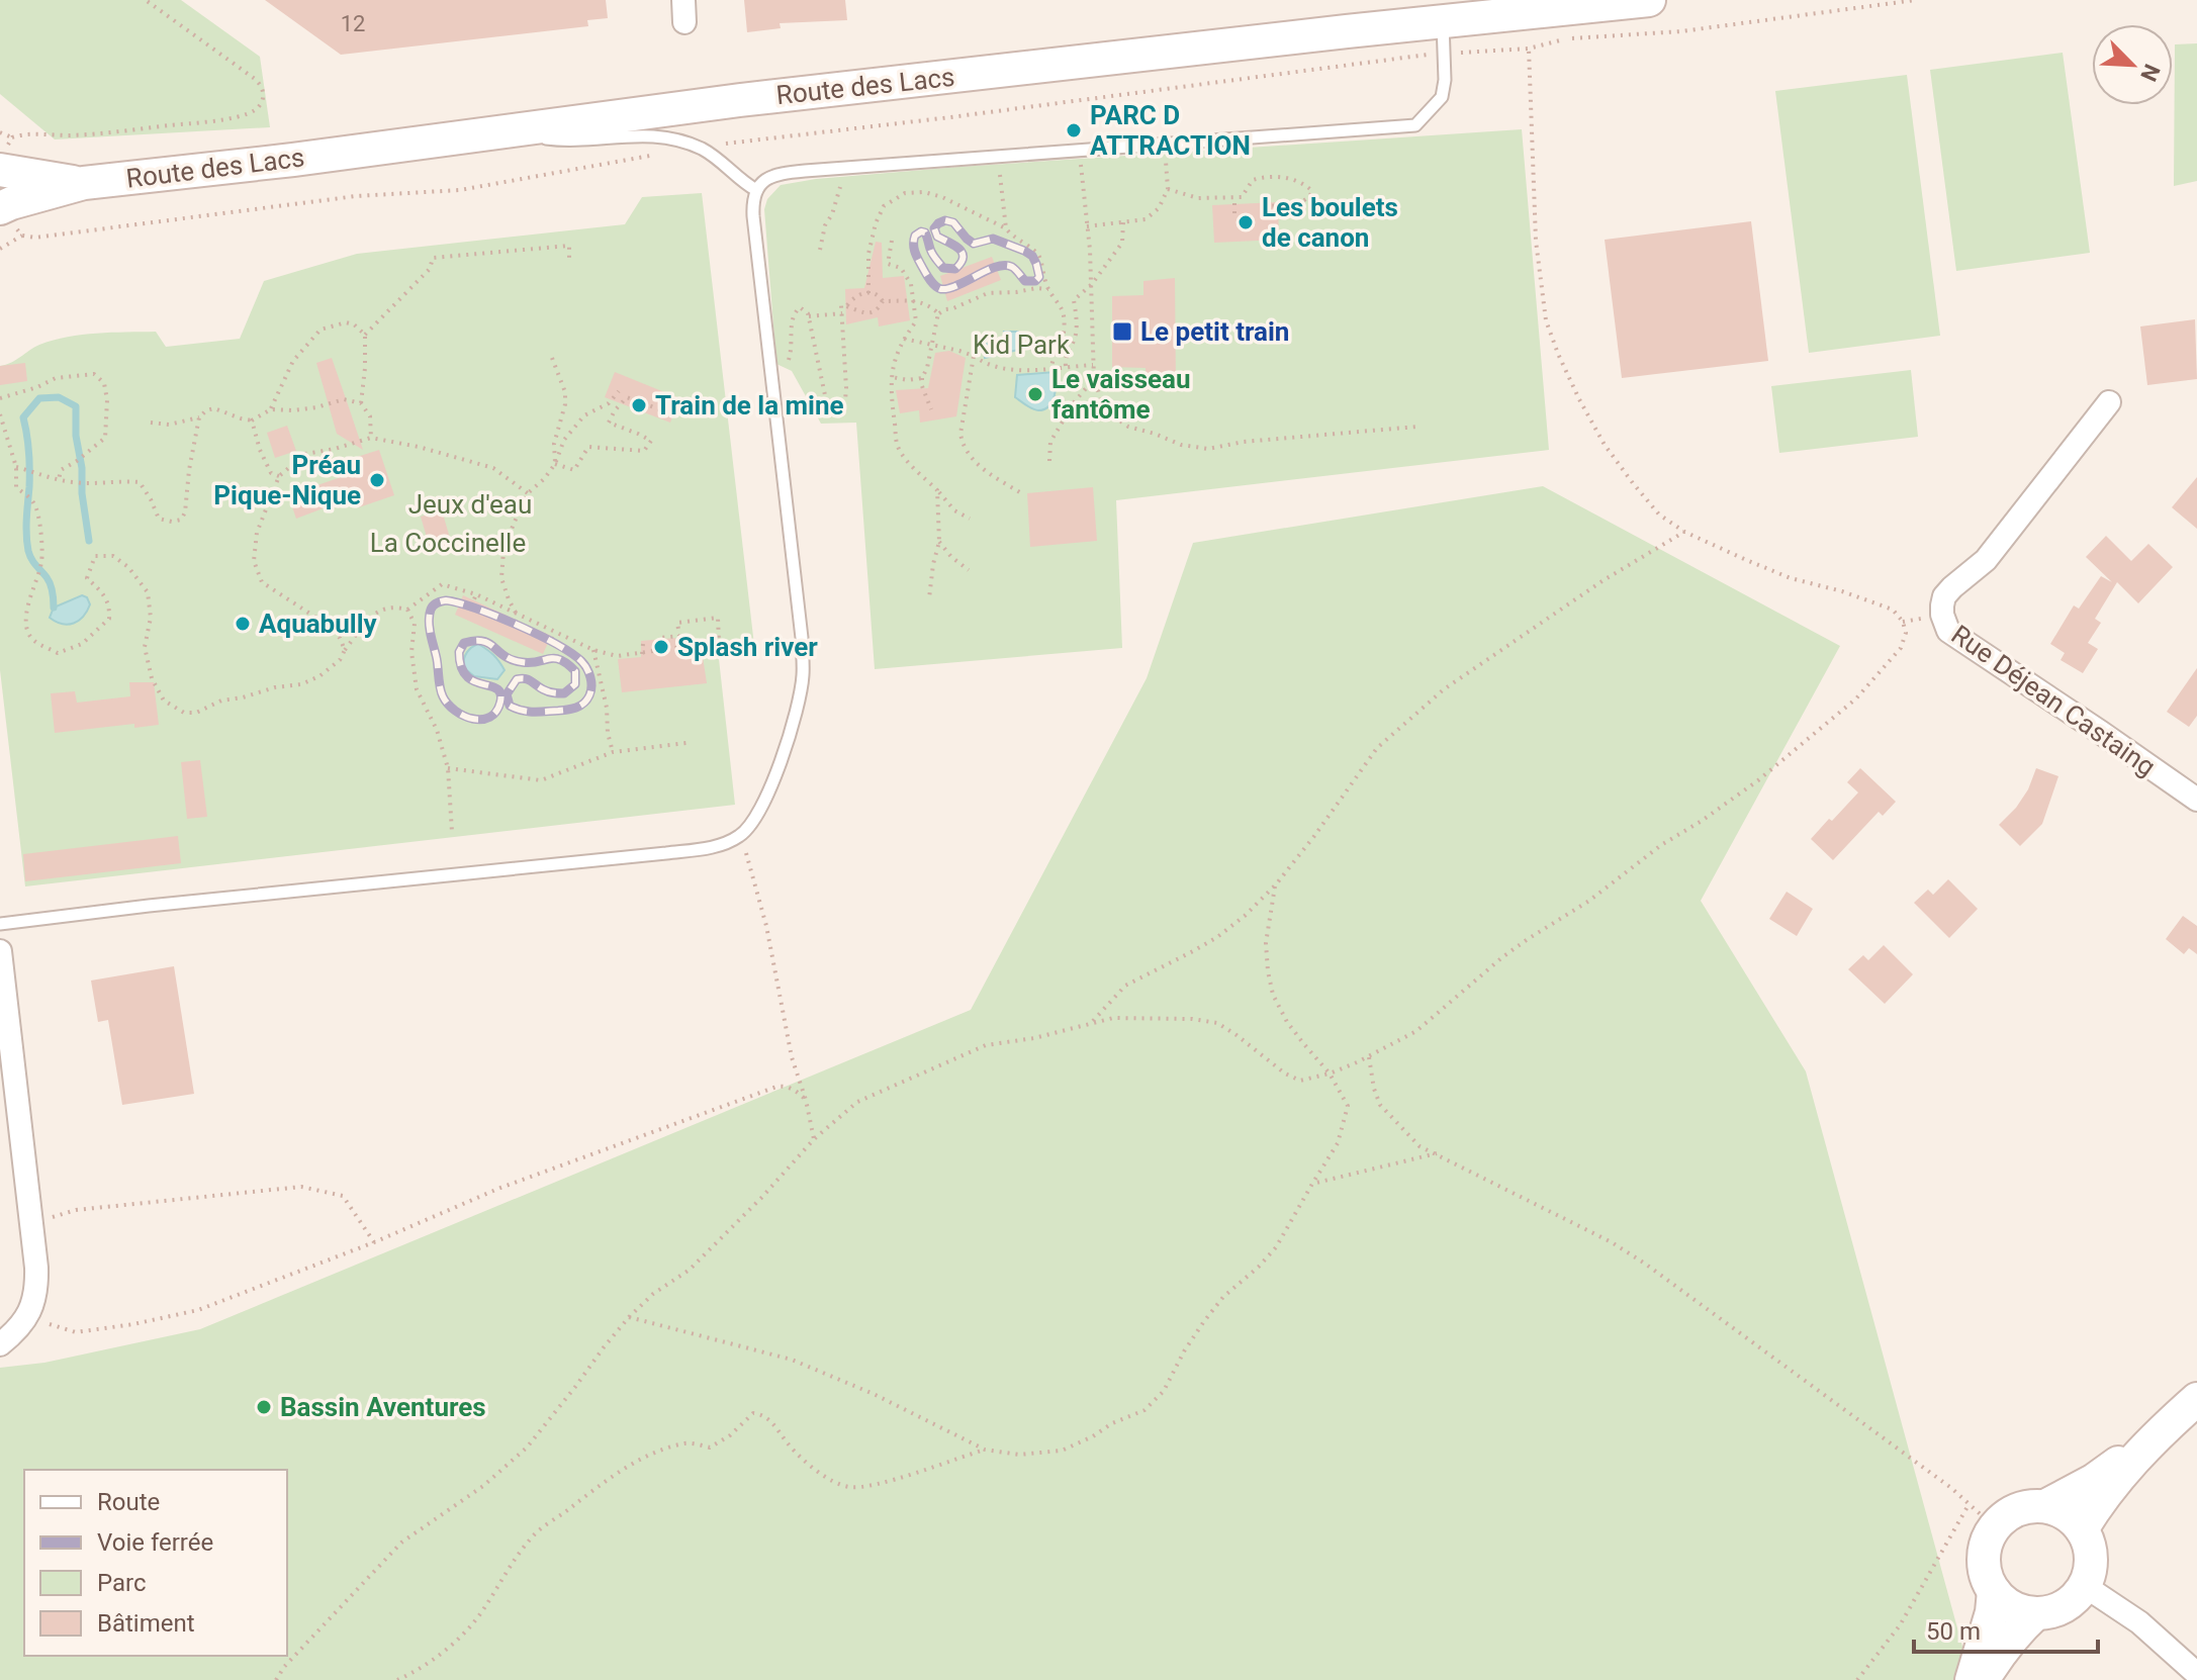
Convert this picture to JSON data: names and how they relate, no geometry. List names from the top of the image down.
{
  "streets": {
    "main road": ["Route des Lacs"],
    "street": ["Rue Déjean Castaing"]
  },
  "parks": ["Kid Park", "Jeux d'eau", "La Coccinelle"],
  "places": {
    "other": [
      "PARC D ATTRACTION",
      "Les boulets de canon",
      "Le vaisseau fantôme",
      "Train de la mine",
      "Préau Pique-Nique",
      "Aquabully",
      "Splash river",
      "Bassin Aventures"
    ],
    "transit": ["Le petit train"]
  },
  "house_numbers": ["12"],
  "legend": [
    "Route",
    "Voie ferrée",
    "Parc",
    "Bâtiment"
  ],
  "scale_bar": "50 m",
  "north": "bottom right"
}
